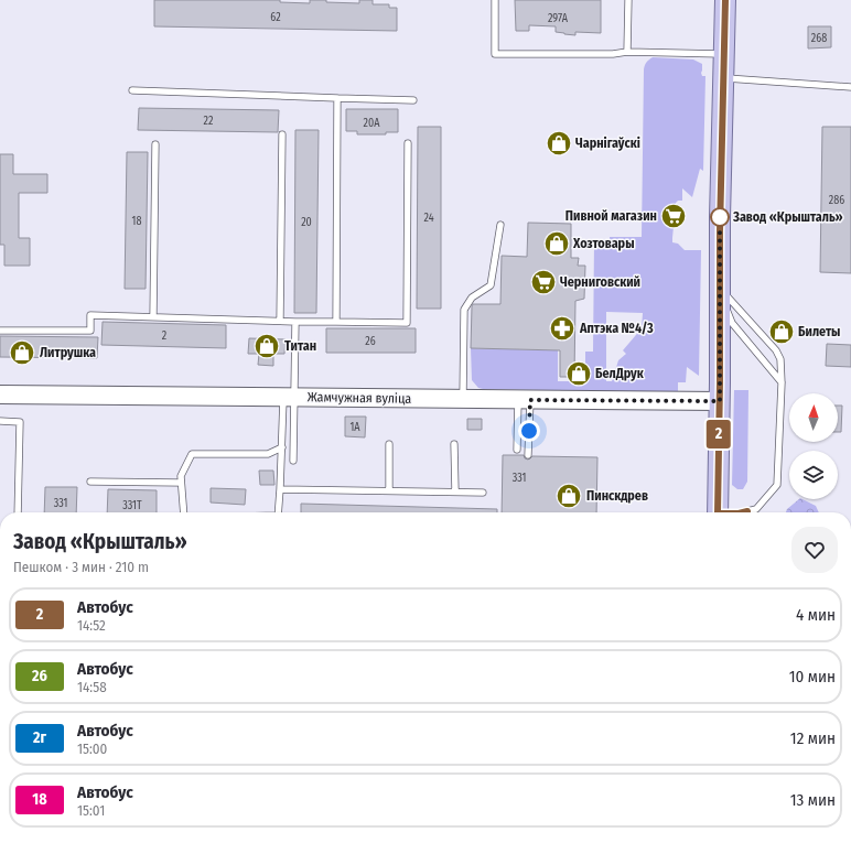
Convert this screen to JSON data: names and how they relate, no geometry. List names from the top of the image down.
{
  "streets": {
    "main road": ["Жамчужная вуліца"]
  },
  "places": {
    "shop": [
      "Чарнігаўскі",
      "Хозтовары",
      "Билеты",
      "Титан",
      "Литрушка",
      "БелДрук",
      "Пинскдрев"
    ],
    "supermarket": ["Пивной магазин", "Черниговский"],
    "other": ["Завод «Крышталь»"],
    "pharmacy": ["Аптэка №4/3"]
  },
  "lines": ["bus line 2"],
  "house_numbers": [
    "62",
    "297А",
    "268",
    "22",
    "20А",
    "286",
    "24",
    "18",
    "20",
    "2",
    "26",
    "1А",
    "331",
    "331",
    "331Т"
  ],
  "north": "top",
  "page": {
    "on_map": "2",
    "heading": ["Завод «Крышталь»", "Пешком · 3 мин · 210 m"],
    "list": [
      {
        "mark": "2",
        "name": "Автобус",
        "note": "14:52",
        "value": "4 мин"
      },
      {
        "mark": "26",
        "name": "Автобус",
        "note": "14:58",
        "value": "10 мин"
      },
      {
        "mark": "2г",
        "name": "Автобус",
        "note": "15:00",
        "value": "12 мин"
      },
      {
        "mark": "18",
        "name": "Автобус",
        "note": "15:01",
        "value": "13 мин"
      }
    ]
  }
}
